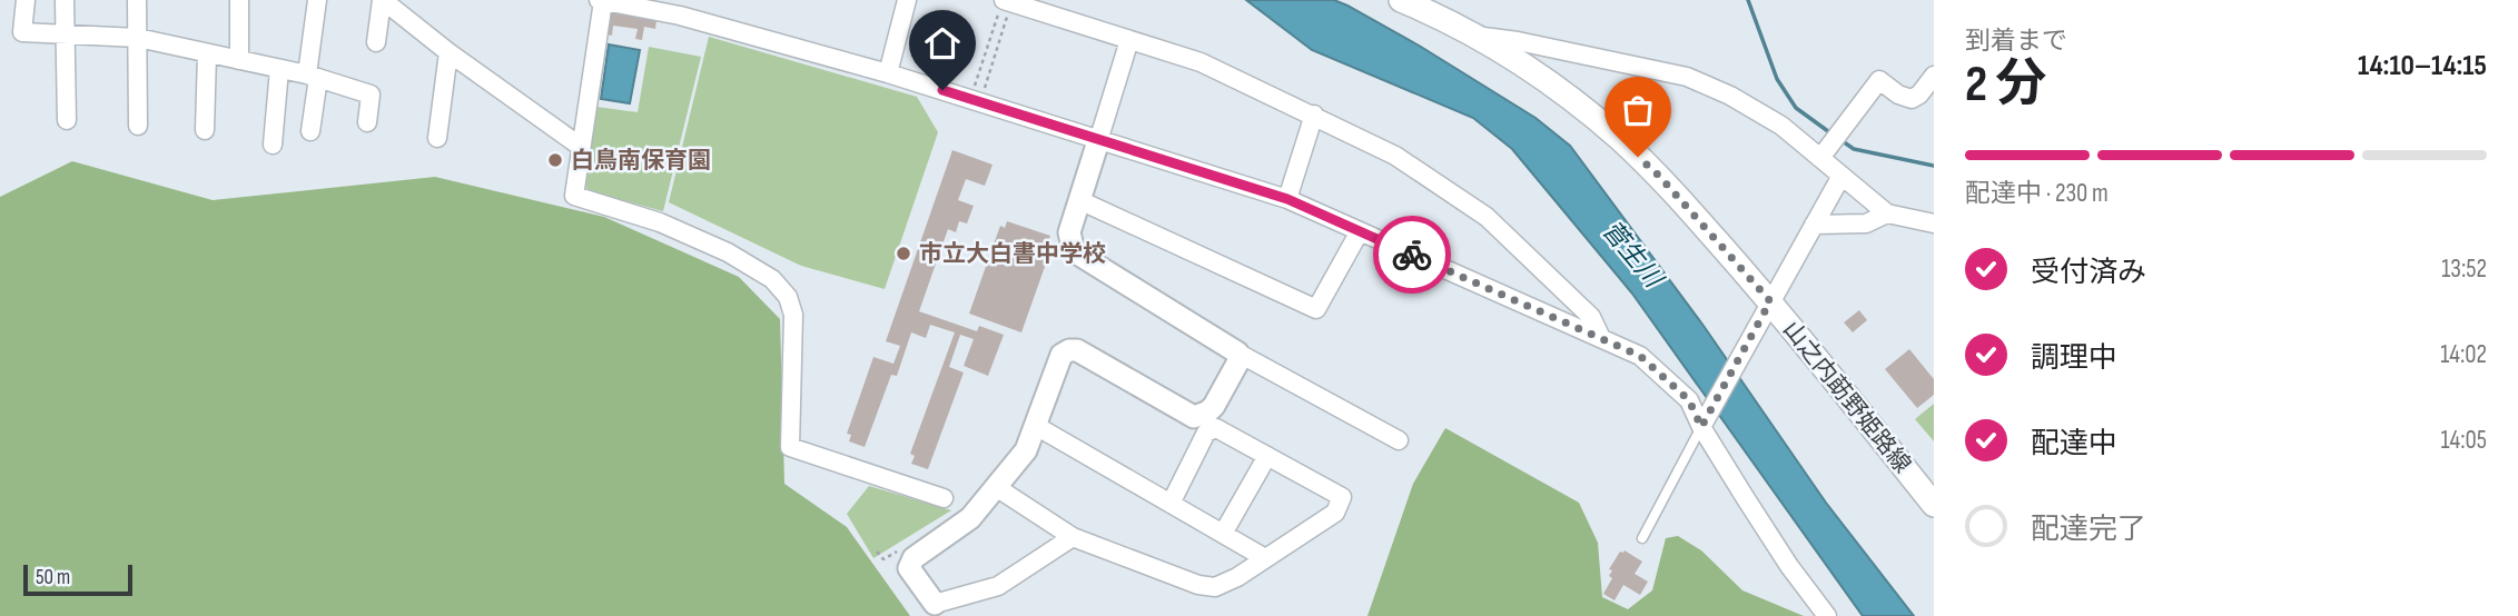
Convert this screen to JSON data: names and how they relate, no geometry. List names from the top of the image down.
{
  "streets": {
    "main road": ["山之内莇野姫路線"]
  },
  "water": ["菅生川"],
  "places": ["白鳥南保育園", "市立大白書中学校"],
  "scale_bar": "50 m",
  "page": {
    "heading": ["2 分", "到着まで", "14:10–14:15"],
    "bar": "配達中 · 230 m",
    "list": [
      ["受付済み", "13:52"],
      ["調理中", "14:02"],
      ["配達中", "14:05"],
      "配達完了"
    ],
    "scale": "50 m"
  }
}
